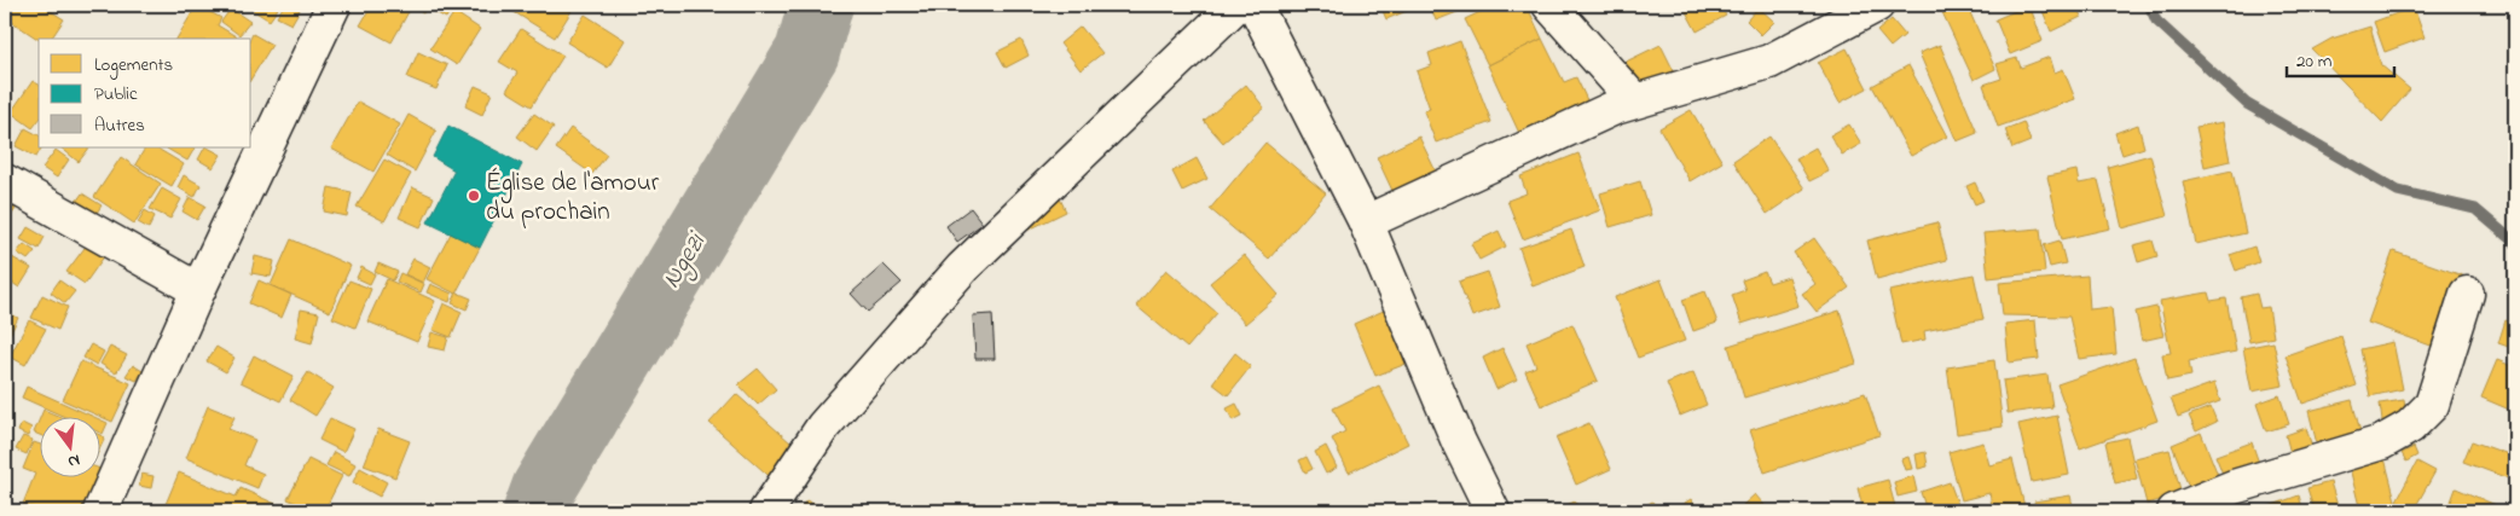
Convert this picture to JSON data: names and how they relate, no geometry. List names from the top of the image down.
{
  "water": ["Ngezi"],
  "places": ["Église de l'amour du prochain"],
  "legend": ["Logements", "Public", "Autres"],
  "scale_bar": "20 m",
  "north": "bottom"
}
